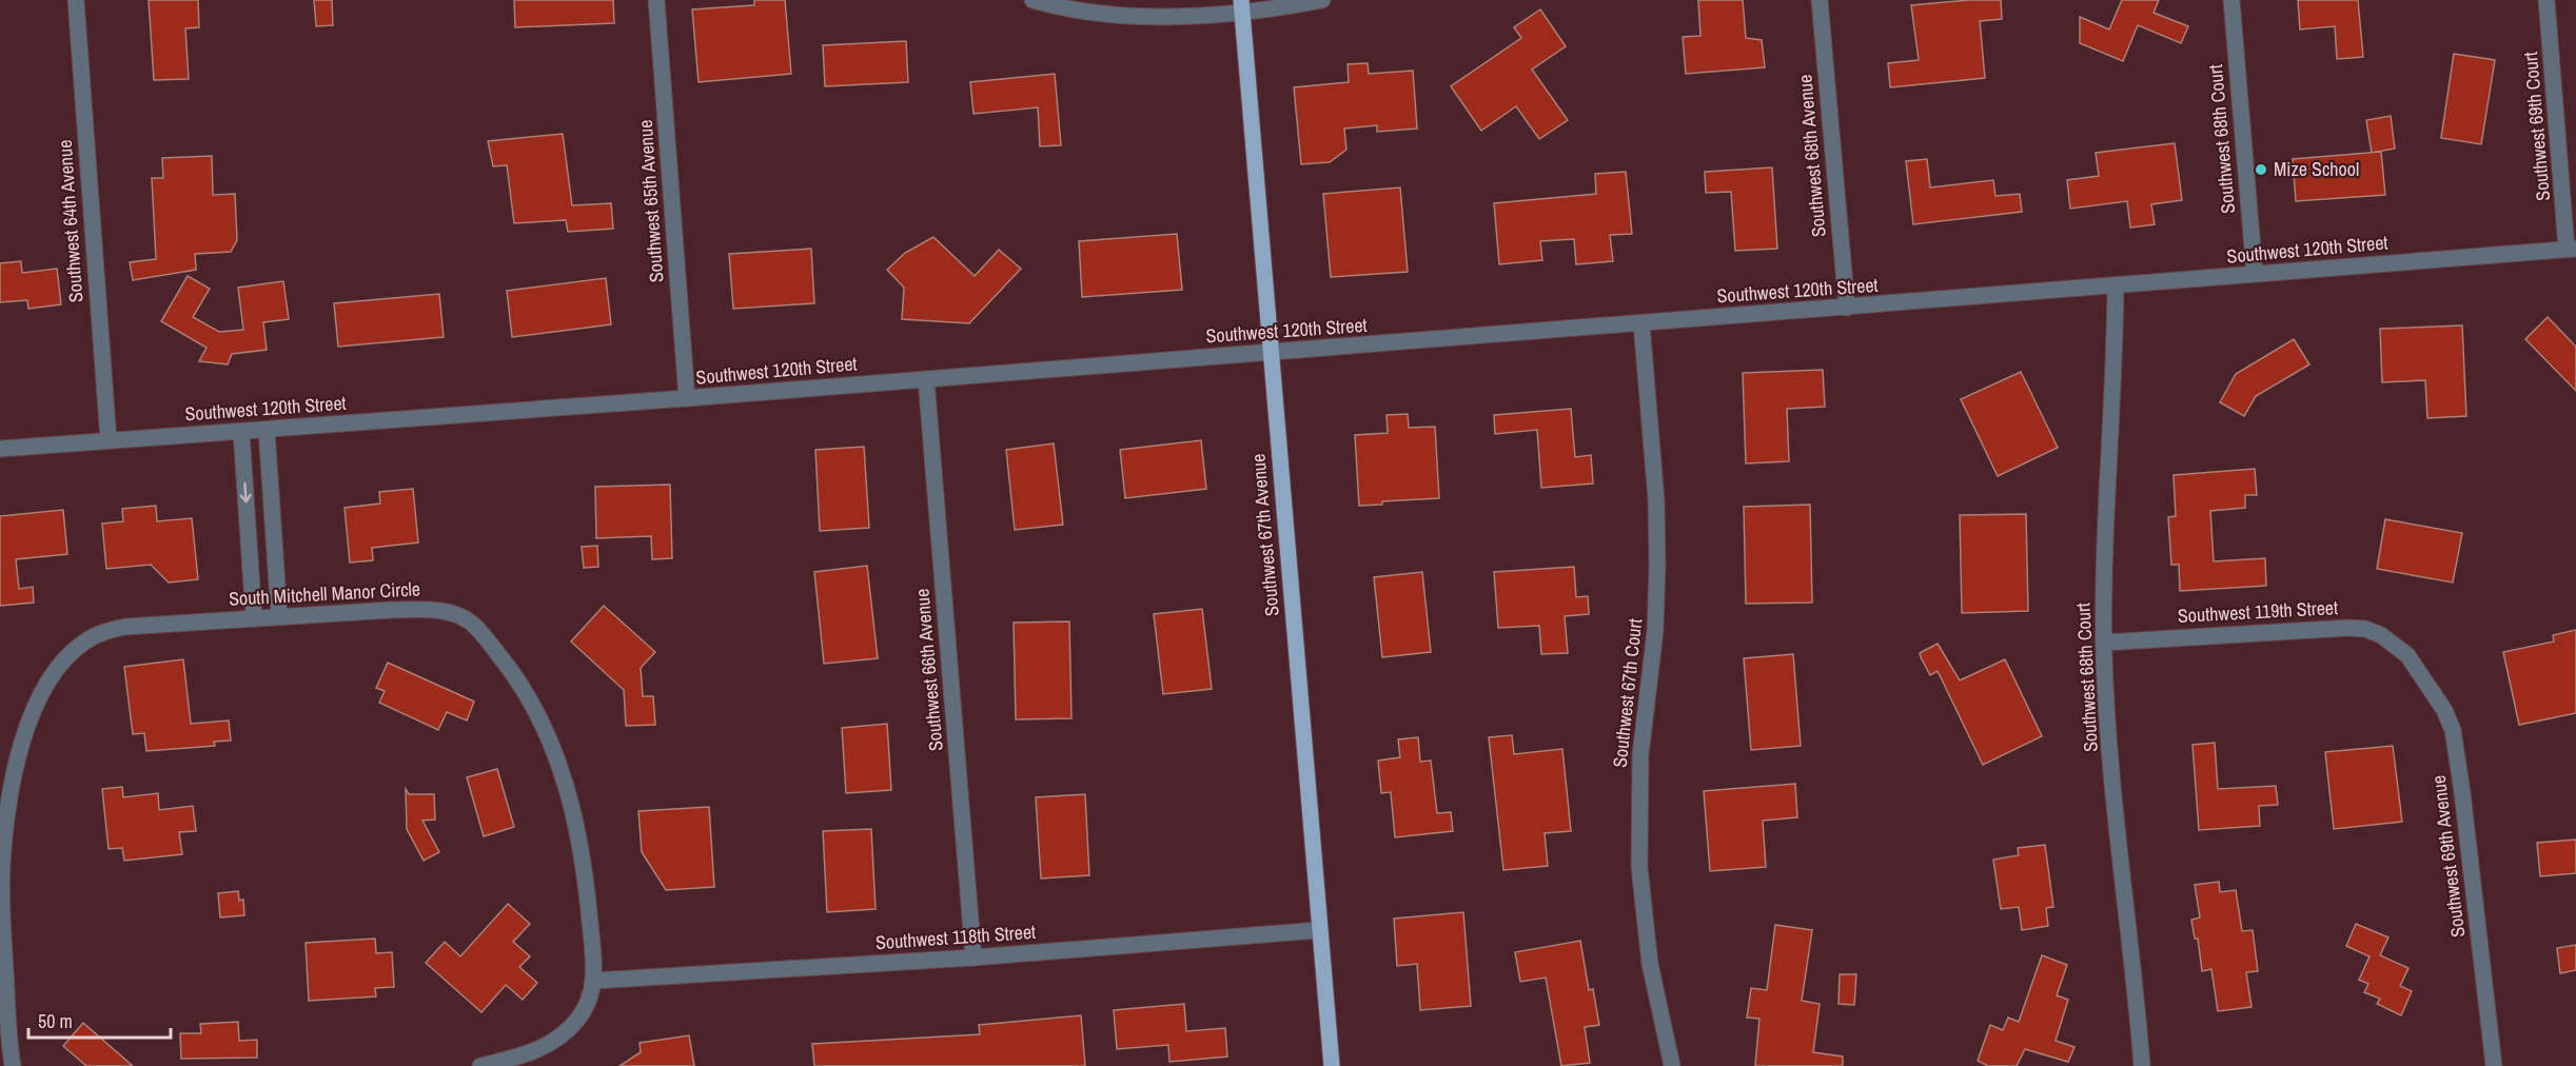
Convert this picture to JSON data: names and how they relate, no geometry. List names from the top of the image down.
{
  "streets": {
    "main road": ["Southwest 67th Avenue"],
    "street": [
      "Southwest 69th Court",
      "Southwest 68th Court",
      "Southwest 68th Avenue",
      "Southwest 65th Avenue",
      "Southwest 64th Avenue",
      "Southwest 120th Street",
      "South Mitchell Manor Circle",
      "Southwest 119th Street",
      "Southwest 66th Avenue",
      "Southwest 67th Court",
      "Southwest 69th Avenue",
      "Southwest 118th Street"
    ]
  },
  "crossings": [
    ["Southwest 69th Court", "Southwest 120th Street"],
    ["Southwest 68th Court", "Southwest 120th Street"],
    ["Southwest 68th Court", "Southwest 119th Street"],
    ["Southwest 68th Avenue", "Southwest 120th Street"],
    ["Southwest 65th Avenue", "Southwest 120th Street"],
    ["Southwest 64th Avenue", "Southwest 120th Street"],
    ["Southwest 120th Street", "Southwest 67th Avenue"],
    ["Southwest 120th Street", "Southwest 66th Avenue"],
    ["Southwest 120th Street", "Southwest 67th Court"],
    ["Southwest 67th Avenue", "Southwest 118th Street"],
    ["South Mitchell Manor Circle", "Southwest 118th Street"],
    ["Southwest 119th Street", "Southwest 69th Avenue"],
    ["Southwest 66th Avenue", "Southwest 118th Street"]
  ],
  "places": ["Mize School"],
  "scale_bar": "50 m"
}
